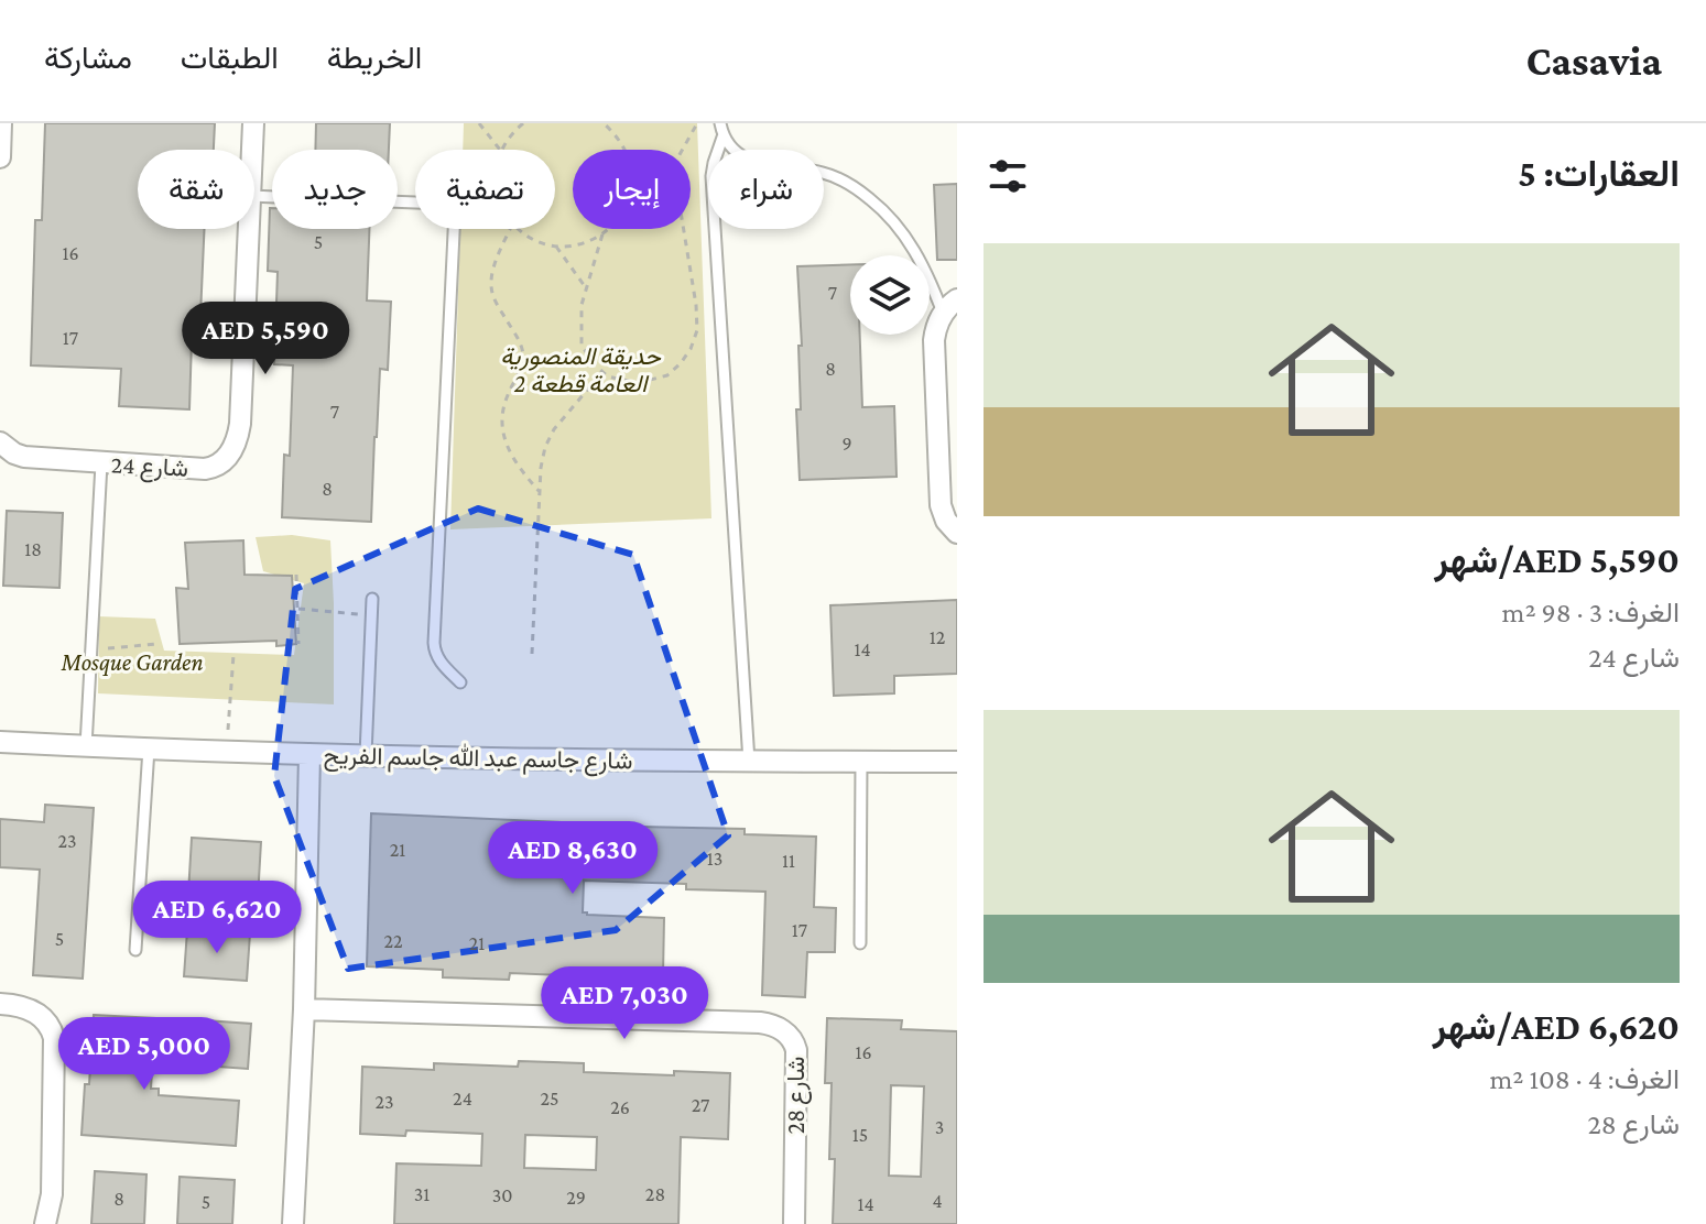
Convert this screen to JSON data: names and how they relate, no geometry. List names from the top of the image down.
{
  "streets": {
    "street": ["شارع 24", "شارع جاسم عبد الله جاسم الفريح", "شارع 28"]
  },
  "parks": ["حديقة المنصورية العامة قطعة 2", "Mosque Garden"],
  "house_numbers": [
    "5",
    "16",
    "7",
    "17",
    "8",
    "7",
    "9",
    "8",
    "18",
    "12",
    "14",
    "23",
    "21",
    "13",
    "11",
    "17",
    "5",
    "22",
    "21",
    "16",
    "24",
    "25",
    "23",
    "27",
    "26",
    "3",
    "15",
    "31",
    "28",
    "30",
    "29",
    "8",
    "4",
    "5",
    "14"
  ],
  "page": {
    "header": "Casavia",
    "nav": ["الخريطة", "الطبقات", "مشاركة"],
    "heading": "العقارات: 5",
    "chip": [
      "شراء",
      "إيجار",
      "تصفية",
      "جديد",
      "شقة"
    ],
    "list": [
      {
        "name": "AED 5,590/شهر",
        "note": "الغرف: 3 · 98 m² · شارع 24"
      },
      {
        "name": "AED 6,620/شهر",
        "note": "الغرف: 4 · 108 m² · شارع 28"
      }
    ],
    "price": [
      "AED 5,590",
      "AED 8,630",
      "AED 6,620",
      "AED 7,030",
      "AED 5,000"
    ]
  }
}
